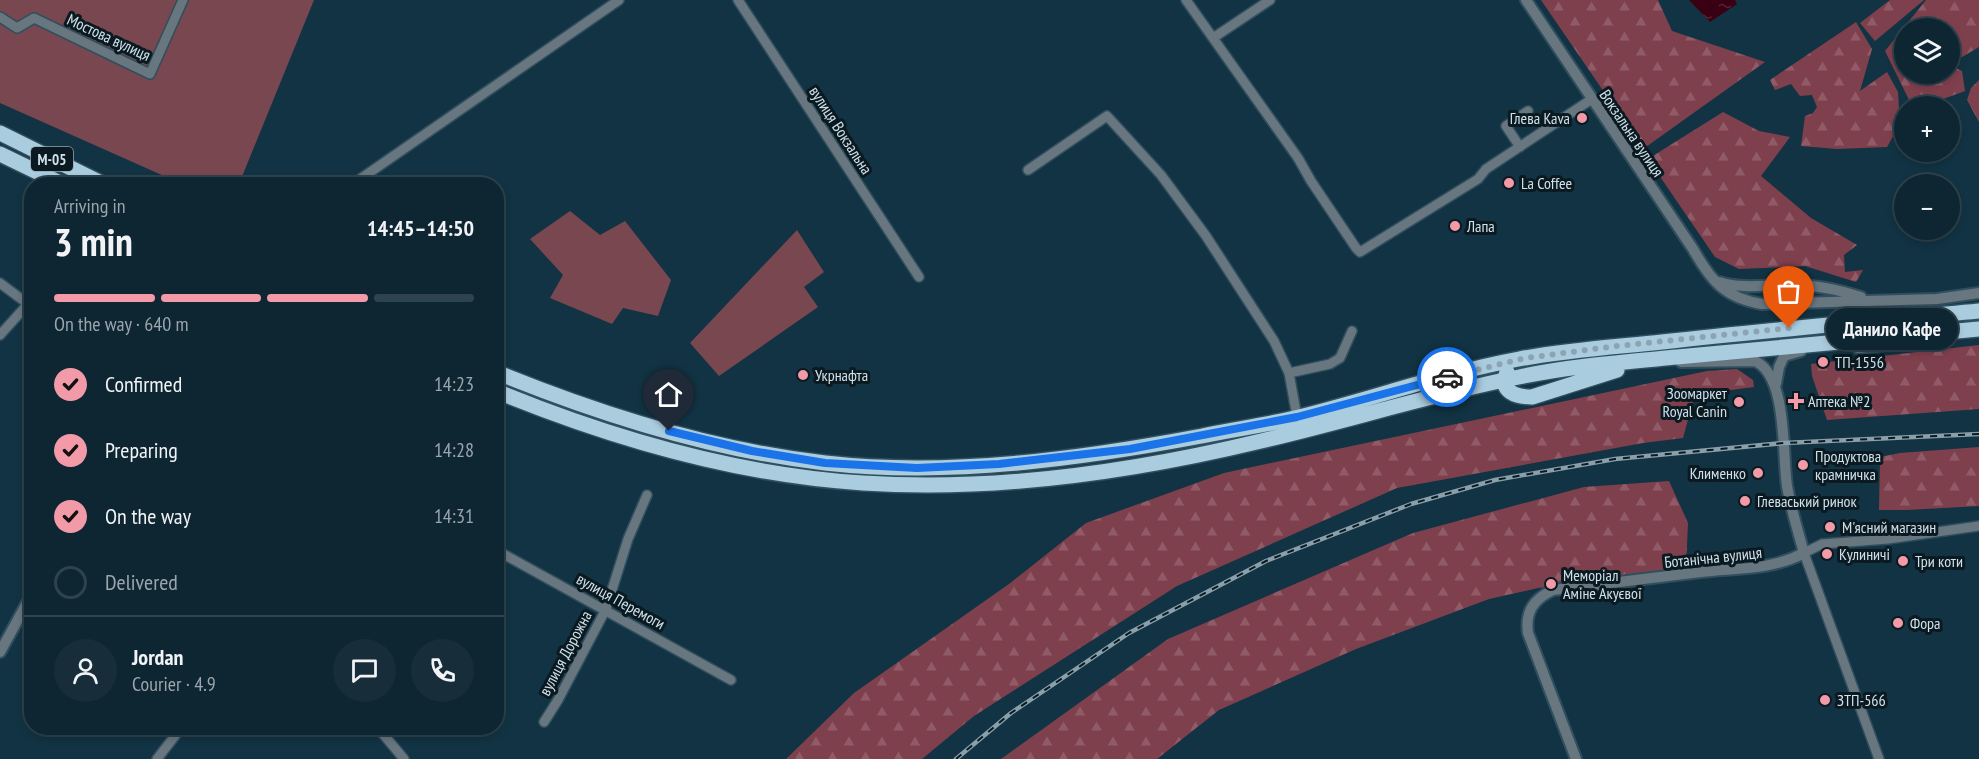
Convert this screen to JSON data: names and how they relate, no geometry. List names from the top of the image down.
{
  "streets": {
    "highway": ["М-05"],
    "street": [
      "Мостова вулиця",
      "вулиця Вокзальна",
      "Вокзальна вулиця",
      "Ботанічна вулиця",
      "вулиця Перемоги",
      "вулиця Дорожна"
    ]
  },
  "crossings": [
    ["вулиця Перемоги", "вулиця Дорожна"]
  ],
  "places": {
    "other": [
      "Глева Kava",
      "La Coffee",
      "Лапа",
      "Данило Кафе",
      "ТП-1556",
      "Укрнафта",
      "Зоомаркет Royal Canin",
      "Продуктова крамничка",
      "Клименко",
      "Глеваський ринок",
      "М'ясний магазин",
      "Кулиничі",
      "Три коти",
      "Меморіал Аміне Акуєвої",
      "Фора",
      "ЗТП-566"
    ],
    "health": ["Аптека №2"]
  },
  "page": {
    "map_buttons": ["+", "−"],
    "heading": ["3 min", "Arriving in", "14:45–14:50"],
    "panel": ["Jordan", "Courier · 4.9"],
    "bar": "On the way · 640 m",
    "bubble": "Данило Кафе",
    "list": [
      ["Confirmed", "14:23"],
      ["Preparing", "14:28"],
      ["On the way", "14:31"],
      "Delivered"
    ]
  }
}
